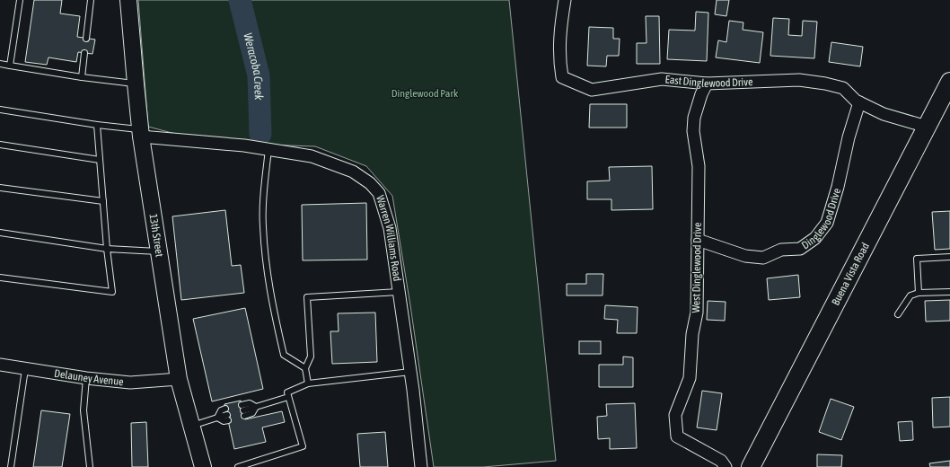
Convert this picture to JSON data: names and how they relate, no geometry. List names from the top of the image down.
{
  "streets": {
    "main road": ["13th Street", "Buena Vista Road"],
    "street": [
      "East Dinglewood Drive",
      "Dinglewood Drive",
      "Warren Williams Road",
      "West Dinglewood Drive",
      "Delauney Avenue"
    ]
  },
  "crossings": [
    ["East Dinglewood Drive", "Dinglewood Drive"],
    ["East Dinglewood Drive", "West Dinglewood Drive"],
    ["East Dinglewood Drive", "Buena Vista Road"],
    ["Dinglewood Drive", "West Dinglewood Drive"],
    ["13th Street", "Warren Williams Road"],
    ["13th Street", "Delauney Avenue"]
  ],
  "water": ["Weracoba Creek"],
  "parks": ["Dinglewood Park"]
}
